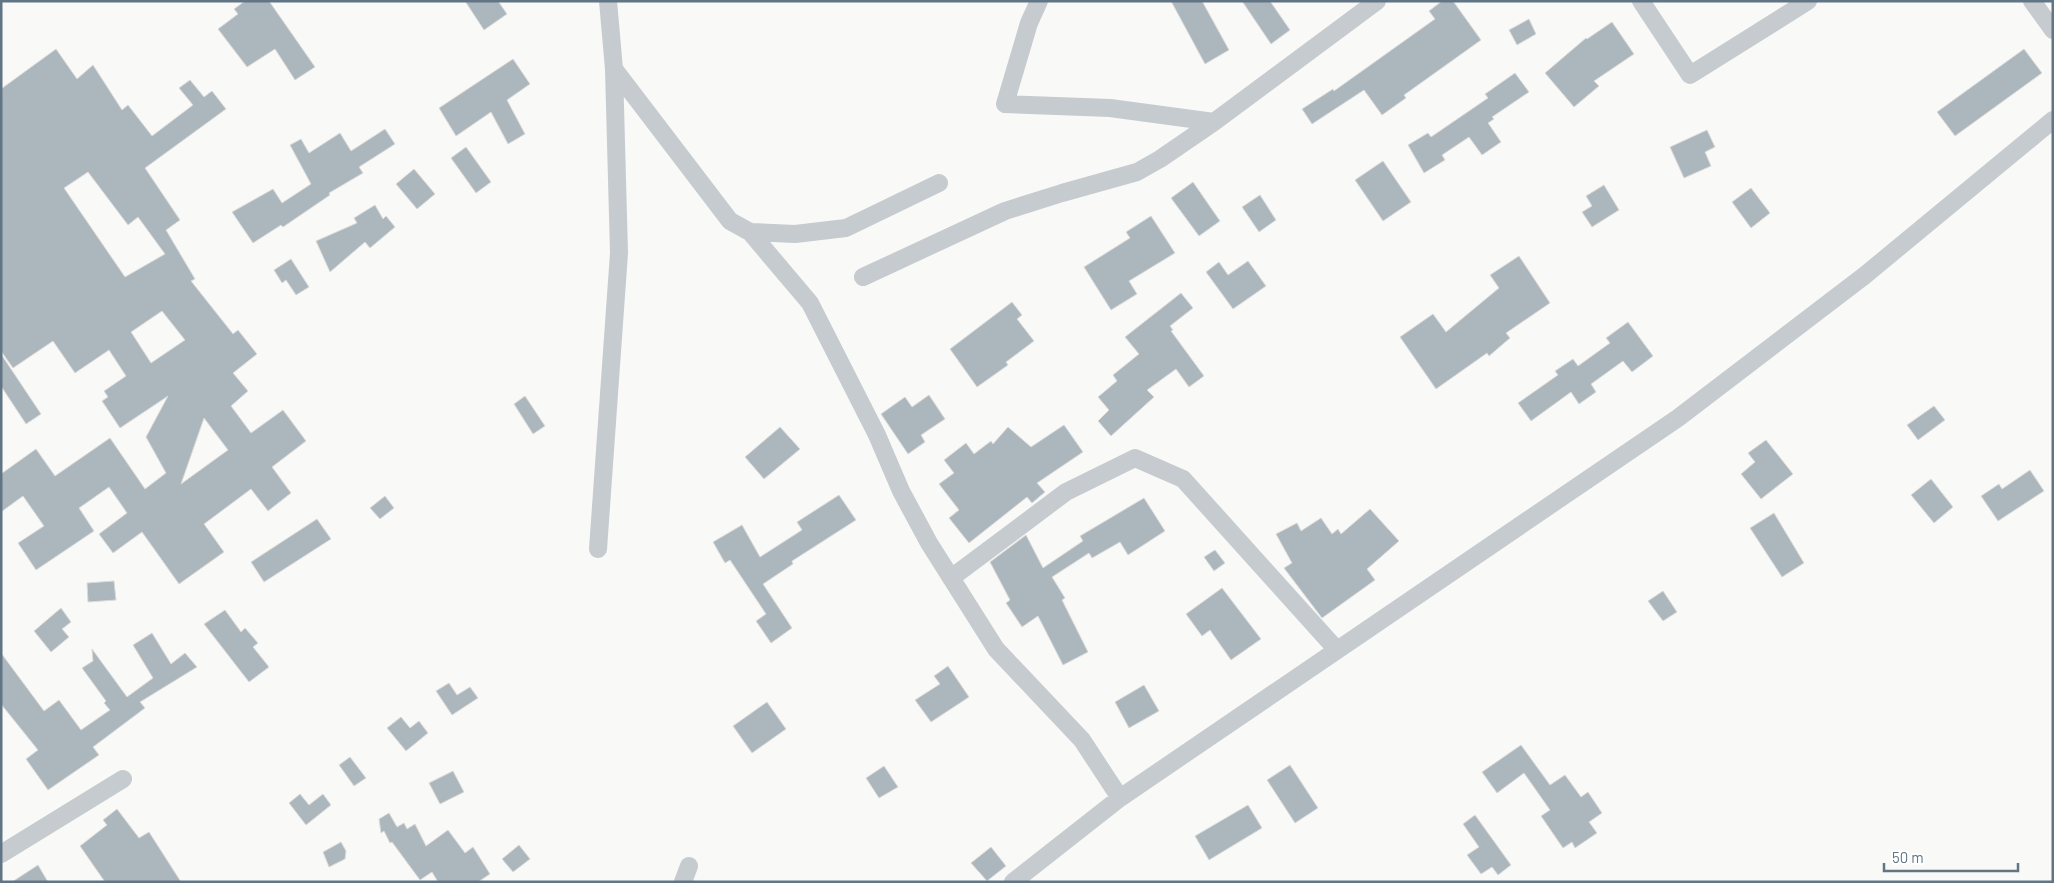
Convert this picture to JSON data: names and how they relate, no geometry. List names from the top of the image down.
{
  "scale_bar": "50 m"
}
